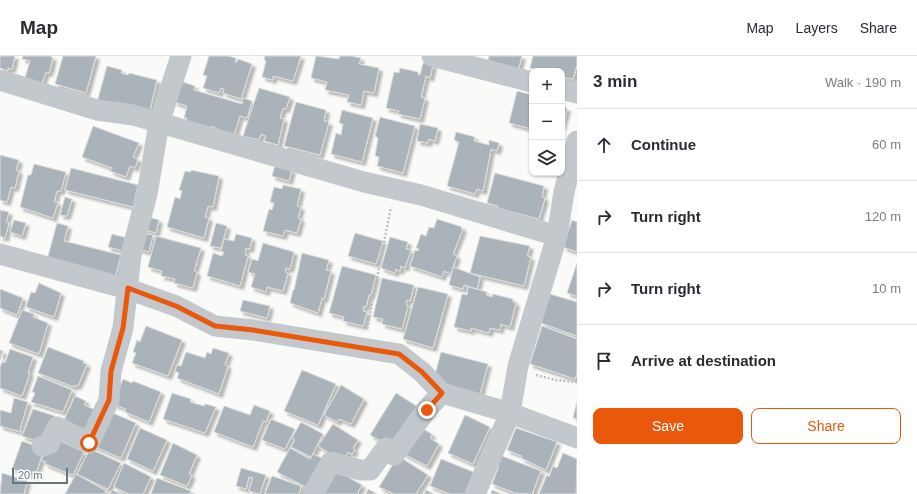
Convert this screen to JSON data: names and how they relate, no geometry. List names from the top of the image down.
{
  "scale_bar": "20 m",
  "page": {
    "header": "Map",
    "nav": ["Map", "Layers", "Share"],
    "heading": ["3 min", "Walk · 190 m"],
    "map_buttons": ["+", "−"],
    "list": [
      ["Continue", "60 m"],
      ["Turn right", "120 m"],
      ["Turn right", "10 m"],
      "Arrive at destination"
    ],
    "buttons": ["Save", "Share"],
    "scale": "20 m"
  }
}
